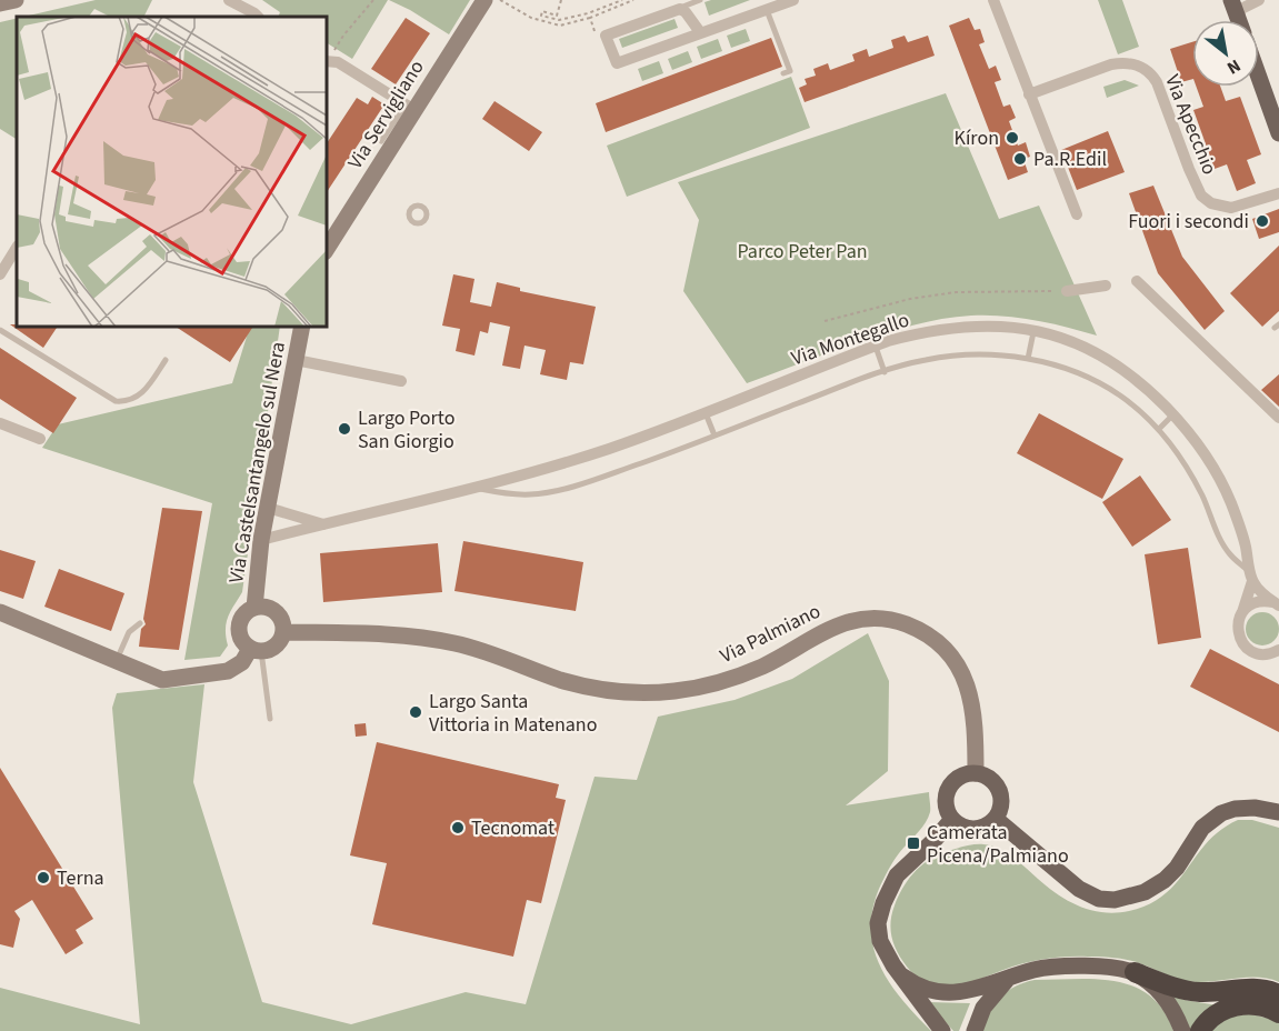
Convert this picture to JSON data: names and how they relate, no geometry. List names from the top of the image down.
{
  "streets": {
    "street": [
      "Via Servigliano",
      "Via Apecchio",
      "Via Montegallo",
      "Via Castelsantangelo sul Nera",
      "Via Palmiano"
    ]
  },
  "crossings": [
    ["Via Montegallo", "Via Castelsantangelo sul Nera"],
    ["Via Castelsantangelo sul Nera", "Via Palmiano"]
  ],
  "parks": ["Parco Peter Pan"],
  "places": {
    "other": [
      "Kíron",
      "Pa.R.Edil",
      "Fuori i secondi",
      "Largo Porto San Giorgio",
      "Largo Santa Vittoria in Matenano",
      "Tecnomat",
      "Terna"
    ],
    "transit": ["Camerata Picena/Palmiano"]
  },
  "north": "bottom right"
}
